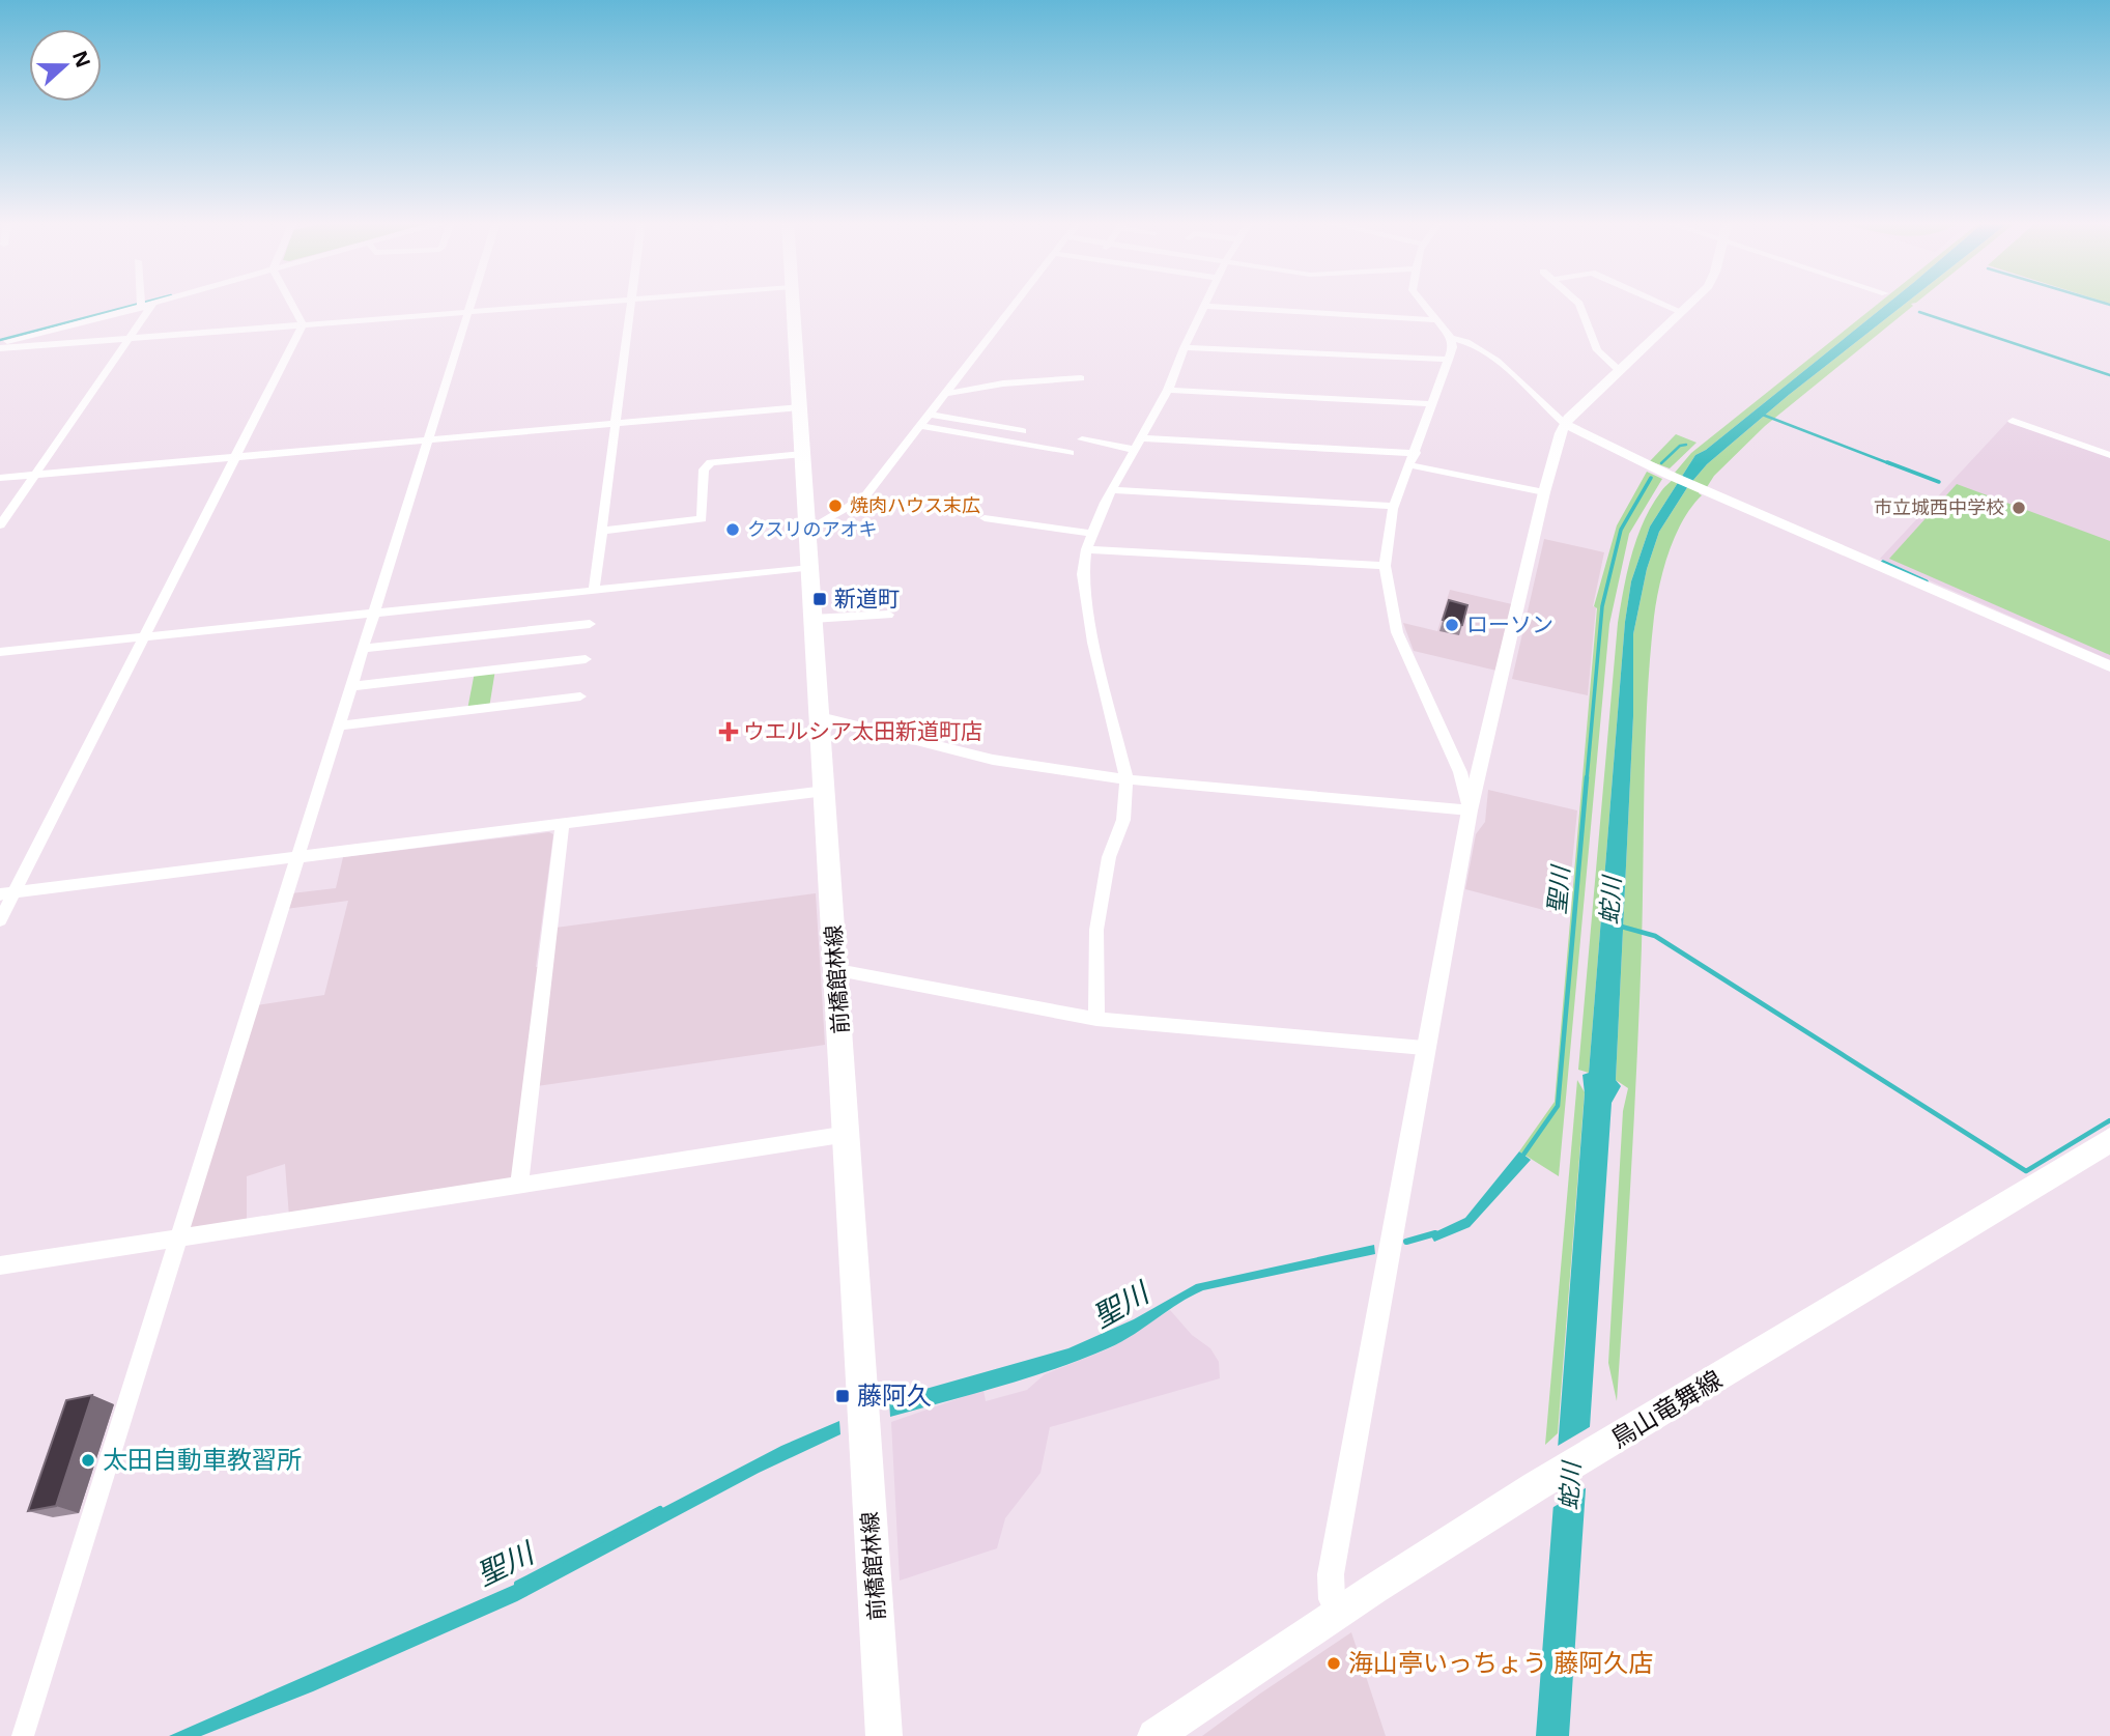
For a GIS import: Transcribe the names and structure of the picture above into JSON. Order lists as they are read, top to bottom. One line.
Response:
{"streets":{"main road":["前橋館林線","鳥山竜舞線"]},"water":["聖川","蛇川"],"places":{"other":["焼肉ハウス末広","市立城西中学校","クスリのアオキ","ローソン","太田自動車教習所","海山亭いっちょう 藤阿久店"],"transit":["新道町","藤阿久"],"health":["ウエルシア太田新道町店"]},"north":"right"}
